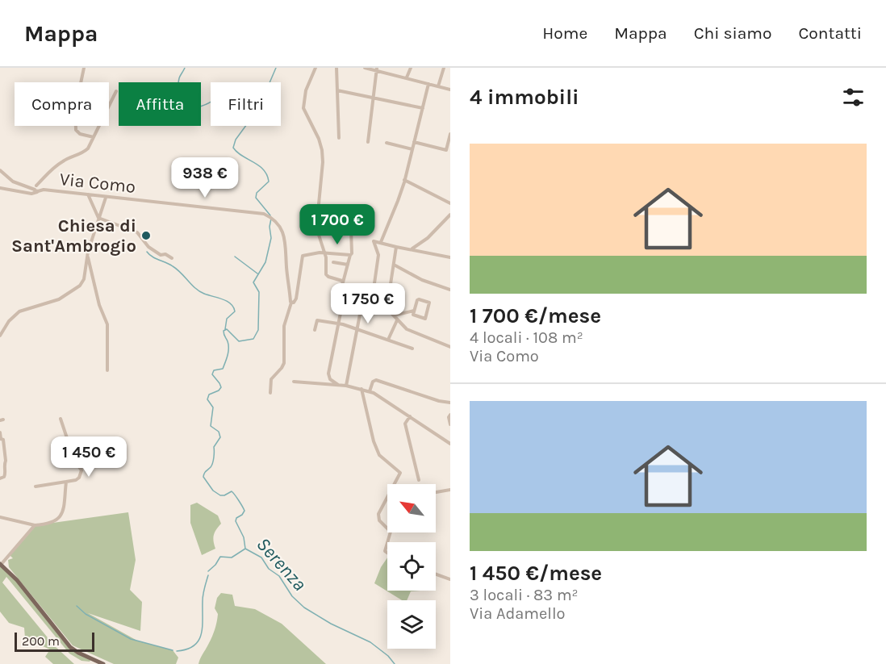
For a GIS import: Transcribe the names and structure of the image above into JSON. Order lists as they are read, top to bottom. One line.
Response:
{"streets":{"street":["Via Como"]},"water":["Serenza"],"places":["Chiesa di Sant'Ambrogio"],"scale_bar":"200 m","north":"top left","page":{"header":"Mappa","nav":["Home","Mappa","Chi siamo","Contatti"],"heading":"4 immobili","chip":["Compra","Affitta","Filtri"],"list":[{"name":"1 700 €/mese","note":"4 locali · 108 m² · Via Como"},{"name":"1 450 €/mese","note":"3 locali · 83 m² · Via Adamello"}],"price":["938 €","1 700 €","1 750 €","1 450 €"],"scale":"200 m"}}
